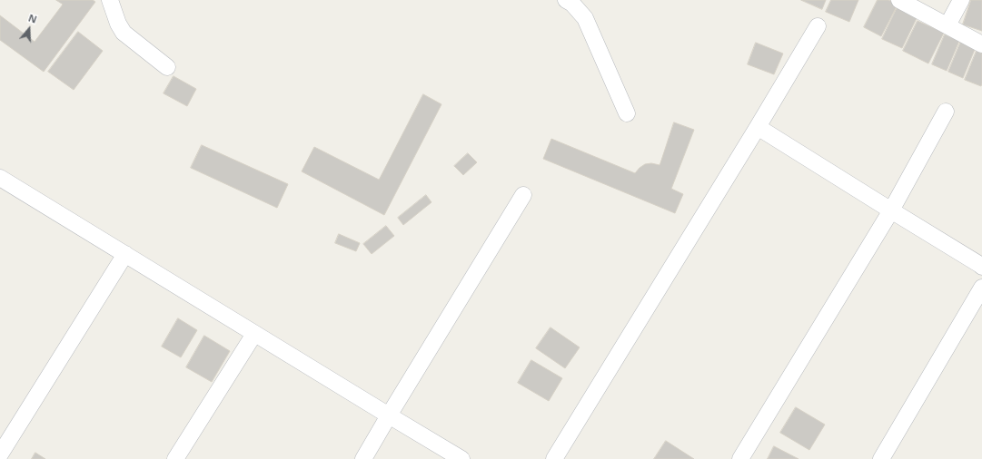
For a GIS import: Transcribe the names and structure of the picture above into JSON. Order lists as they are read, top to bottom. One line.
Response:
{"north":"top"}
